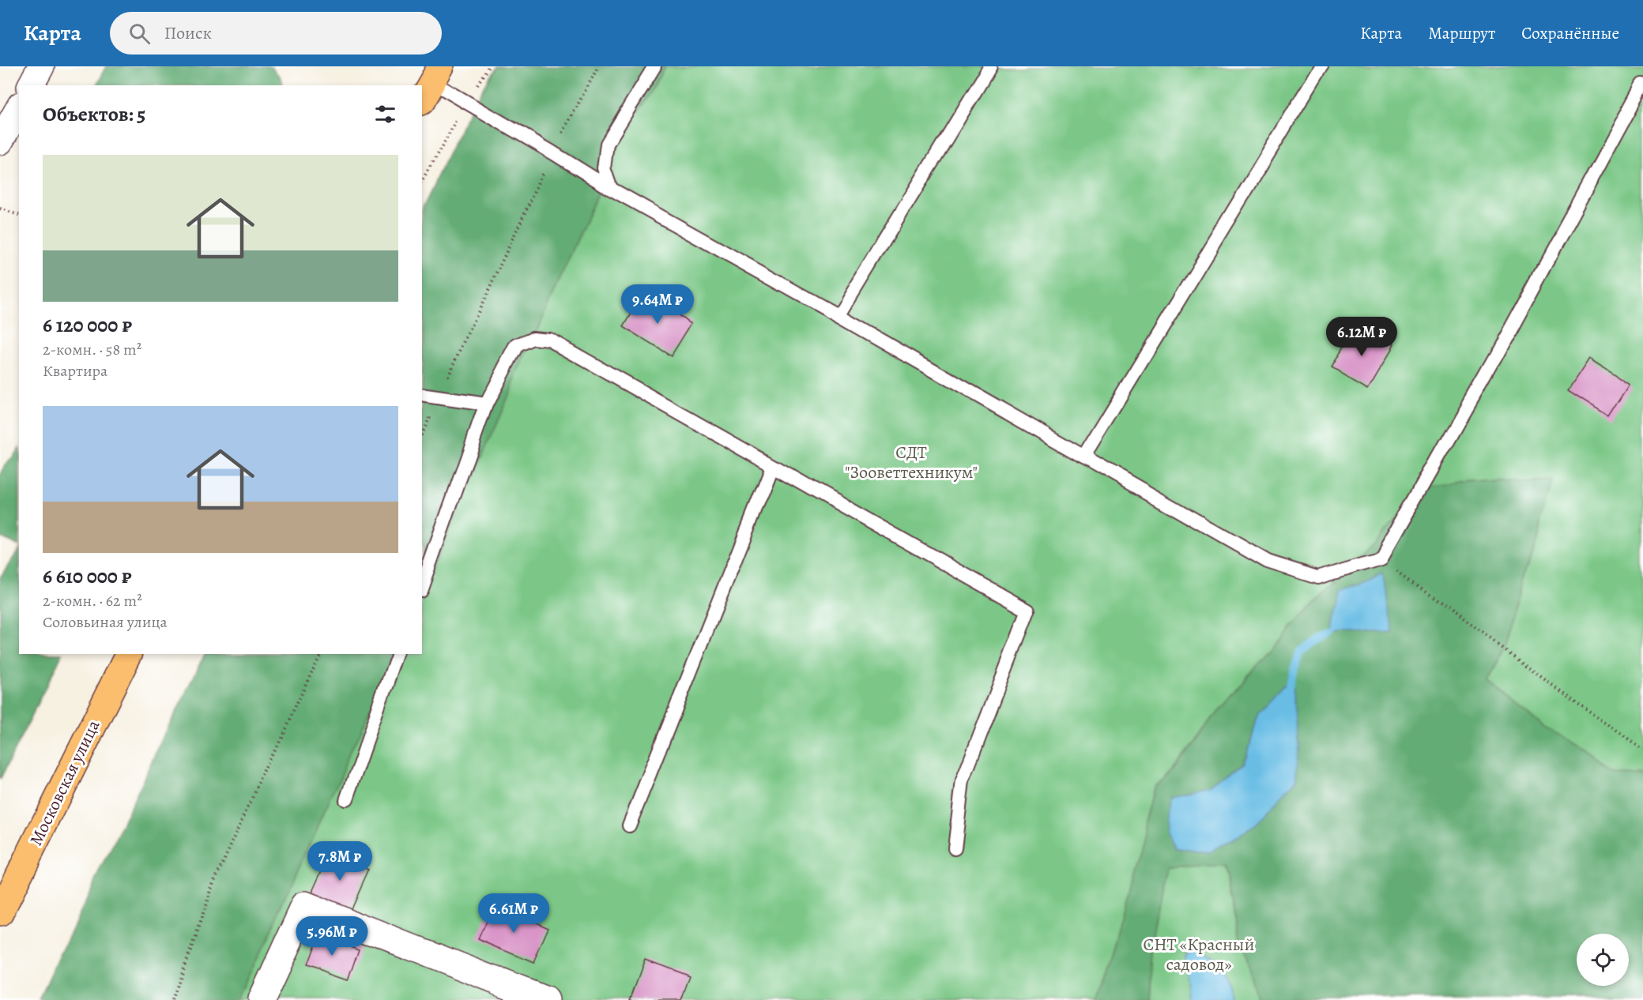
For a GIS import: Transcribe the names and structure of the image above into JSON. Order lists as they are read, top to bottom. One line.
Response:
{"streets":{"main road":["Московская улица"]},"parks":["СДТ \"Зооветтехникум\"","СНТ «Красный садовод»"],"page":{"header":"Карта","search":"Поиск","nav":["Карта","Маршрут","Сохранённые"],"heading":"Объектов: 5","list":[{"name":"6 120 000 ₽","note":"2-комн. · 58 m² · Квартира"},{"name":"6 610 000 ₽","note":"2-комн. · 62 m² · Соловьиная улица"}],"price":["9.64M ₽","6.12M ₽","7.8M ₽","6.61M ₽","5.96M ₽"]}}
